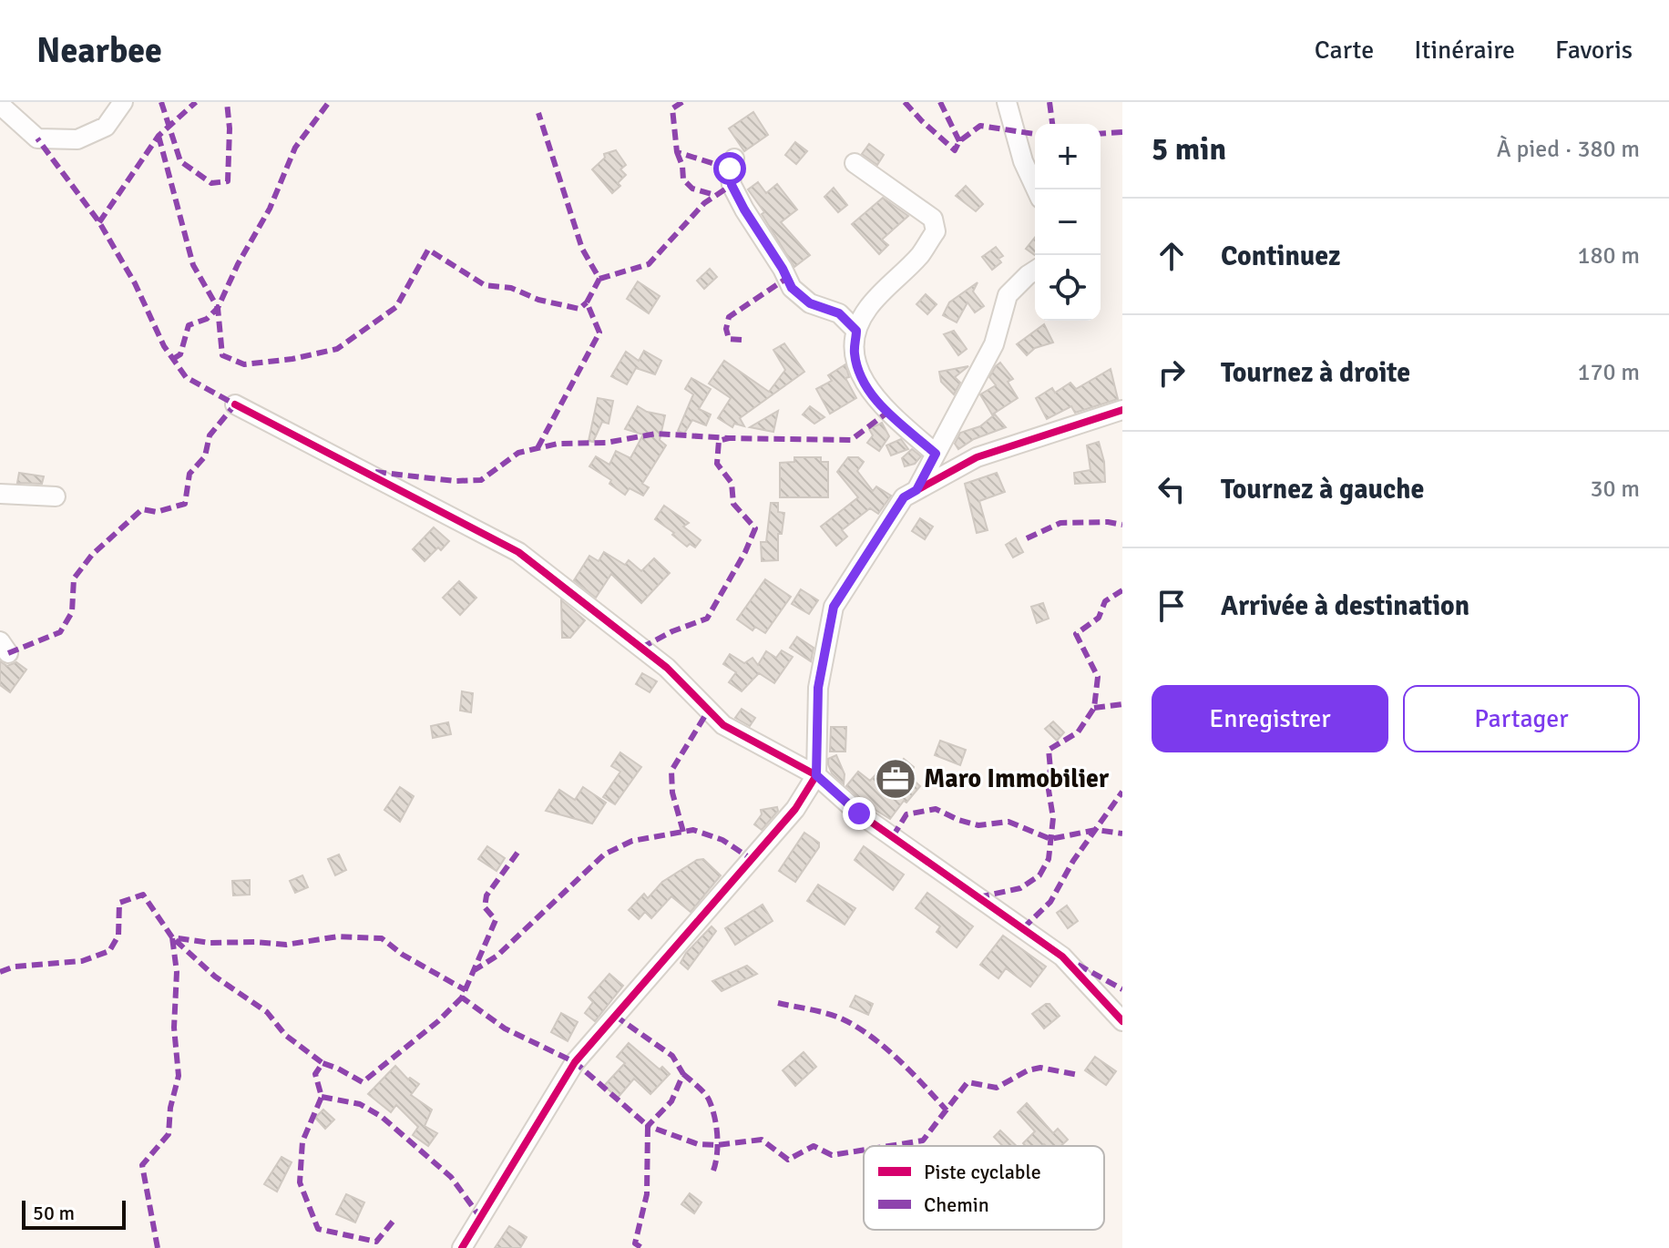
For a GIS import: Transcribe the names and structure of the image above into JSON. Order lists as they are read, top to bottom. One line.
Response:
{"places":{"office":["Maro Immobilier"]},"legend":["Piste cyclable","Chemin"],"scale_bar":"50 m","page":{"header":"Nearbee","nav":["Carte","Itinéraire","Favoris"],"heading":["5 min","À pied · 380 m"],"map_buttons":["+","−"],"list":[["Continuez","180 m"],["Tournez à droite","170 m"],["Tournez à gauche","30 m"],"Arrivée à destination"],"buttons":["Enregistrer","Partager"],"scale":"50 m"}}
